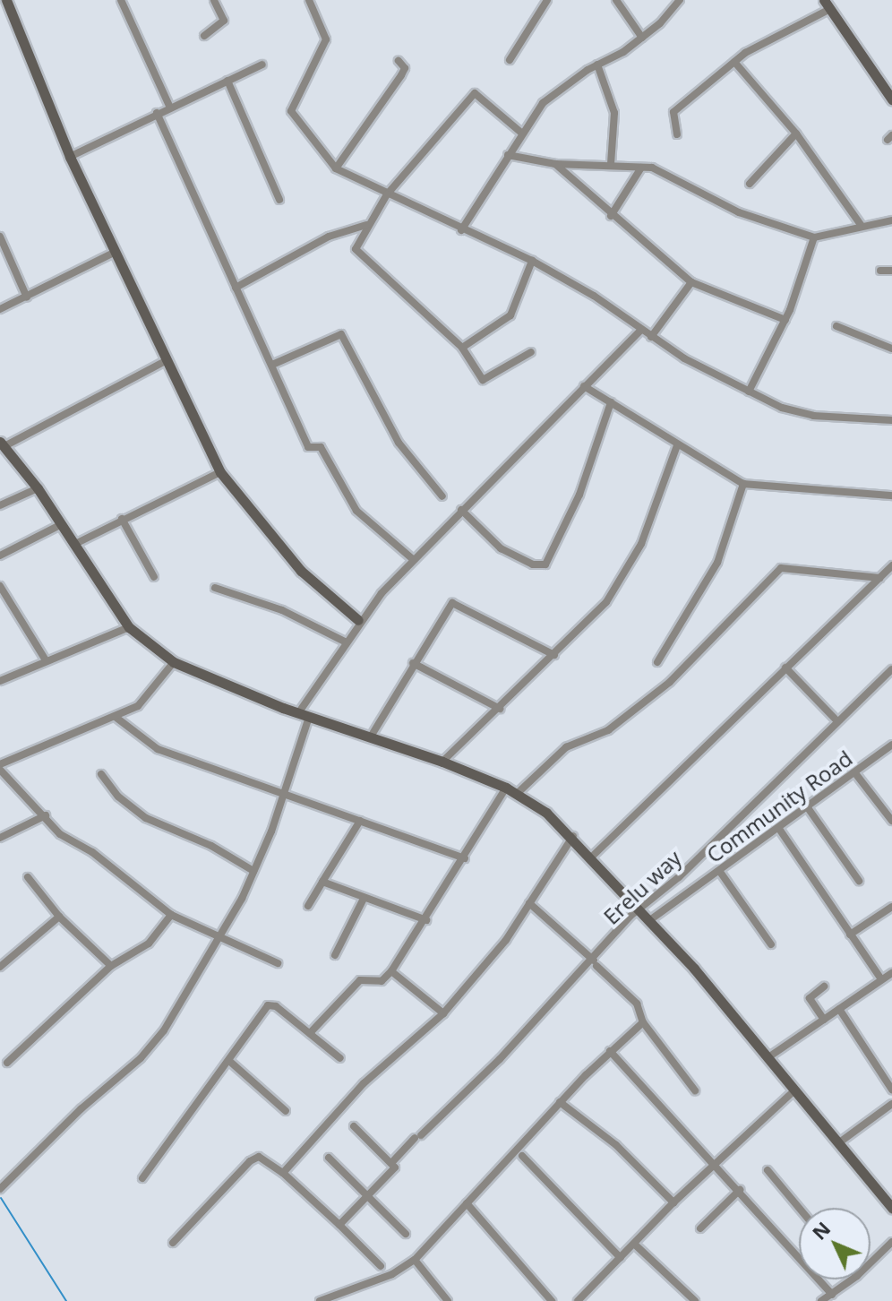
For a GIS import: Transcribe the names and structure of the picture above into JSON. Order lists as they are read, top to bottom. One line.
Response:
{"streets":{"street":["Community Road","Erelu way"]},"north":"top left"}
